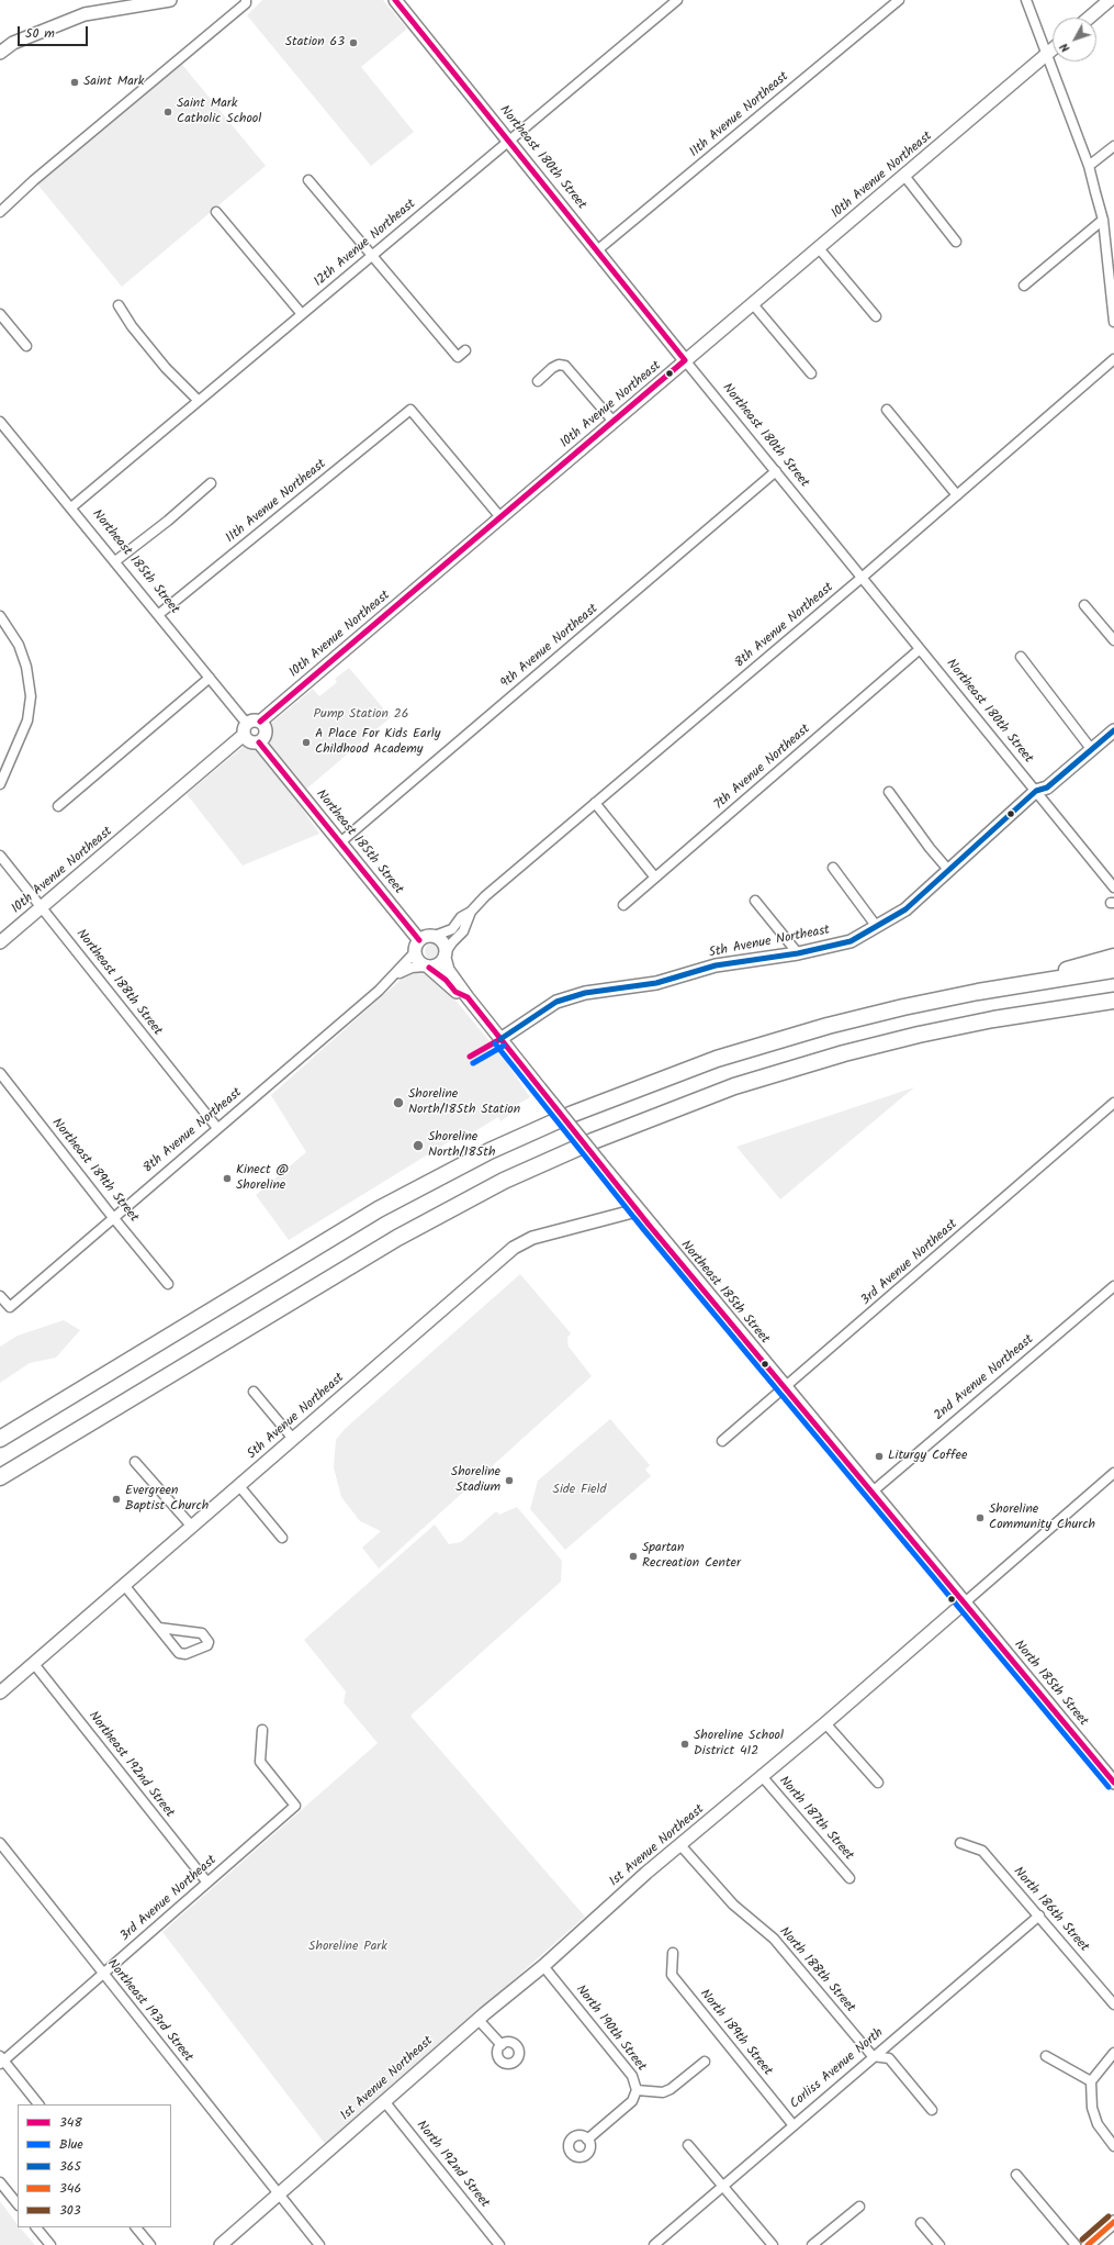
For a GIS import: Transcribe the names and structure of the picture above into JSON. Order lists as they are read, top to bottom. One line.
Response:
{"streets":{"street":["11th Avenue Northeast","Northeast 180th Street","10th Avenue Northeast","12th Avenue Northeast","Northeast 185th Street","8th Avenue Northeast","9th Avenue Northeast","7th Avenue Northeast","5th Avenue Northeast","Northeast 188th Street","Northeast 189th Street","3rd Avenue Northeast","2nd Avenue Northeast","North 185th Street","Northeast 192nd Street","North 187th Street","1st Avenue Northeast","North 186th Street","North 188th Street","Northeast 193rd Street","North 190th Street","North 189th Street","Corliss Avenue North","North 192nd Street"]},"crossings":[["11th Avenue Northeast","Northeast 180th Street"],["11th Avenue Northeast","10th Avenue Northeast"],["11th Avenue Northeast","Northeast 185th Street"],["Northeast 180th Street","10th Avenue Northeast"],["Northeast 180th Street","12th Avenue Northeast"],["Northeast 180th Street","8th Avenue Northeast"],["Northeast 180th Street","9th Avenue Northeast"],["Northeast 180th Street","7th Avenue Northeast"],["Northeast 180th Street","5th Avenue Northeast"],["10th Avenue Northeast","Northeast 185th Street"],["10th Avenue Northeast","Northeast 188th Street"],["12th Avenue Northeast","Northeast 185th Street"],["Northeast 185th Street","8th Avenue Northeast"],["Northeast 185th Street","9th Avenue Northeast"],["Northeast 185th Street","5th Avenue Northeast"],["Northeast 185th Street","3rd Avenue Northeast"],["Northeast 185th Street","2nd Avenue Northeast"],["Northeast 185th Street","North 185th Street"],["Northeast 185th Street","1st Avenue Northeast"],["8th Avenue Northeast","Northeast 188th Street"],["8th Avenue Northeast","Northeast 189th Street"],["5th Avenue Northeast","Northeast 192nd Street"],["3rd Avenue Northeast","Northeast 192nd Street"],["3rd Avenue Northeast","Northeast 193rd Street"],["North 185th Street","1st Avenue Northeast"],["North 187th Street","1st Avenue Northeast"],["1st Avenue Northeast","North 188th Street"],["1st Avenue Northeast","Northeast 193rd Street"],["1st Avenue Northeast","North 190th Street"],["1st Avenue Northeast","North 192nd Street"],["North 186th Street","Corliss Avenue North"],["North 188th Street","Corliss Avenue North"],["North 189th Street","Corliss Avenue North"]],"parks":["Pump Station 26","Side Field","Shoreline Park"],"places":["Station 63","Saint Mark","Saint Mark Catholic School","A Place For Kids Early Childhood Academy","Shoreline North/185th Station","Shoreline North/185th","Kinect @ Shoreline","Liturgy Coffee","Shoreline Stadium","Evergreen Baptist Church","Shoreline Community Church","Spartan Recreation Center","Shoreline School District 412"],"lines":["transit line 348","transit line 365","transit line Blue","transit line 303","transit line 346"],"legend":["348","Blue","365","346","303"],"scale_bar":"50 m","north":"bottom left"}
